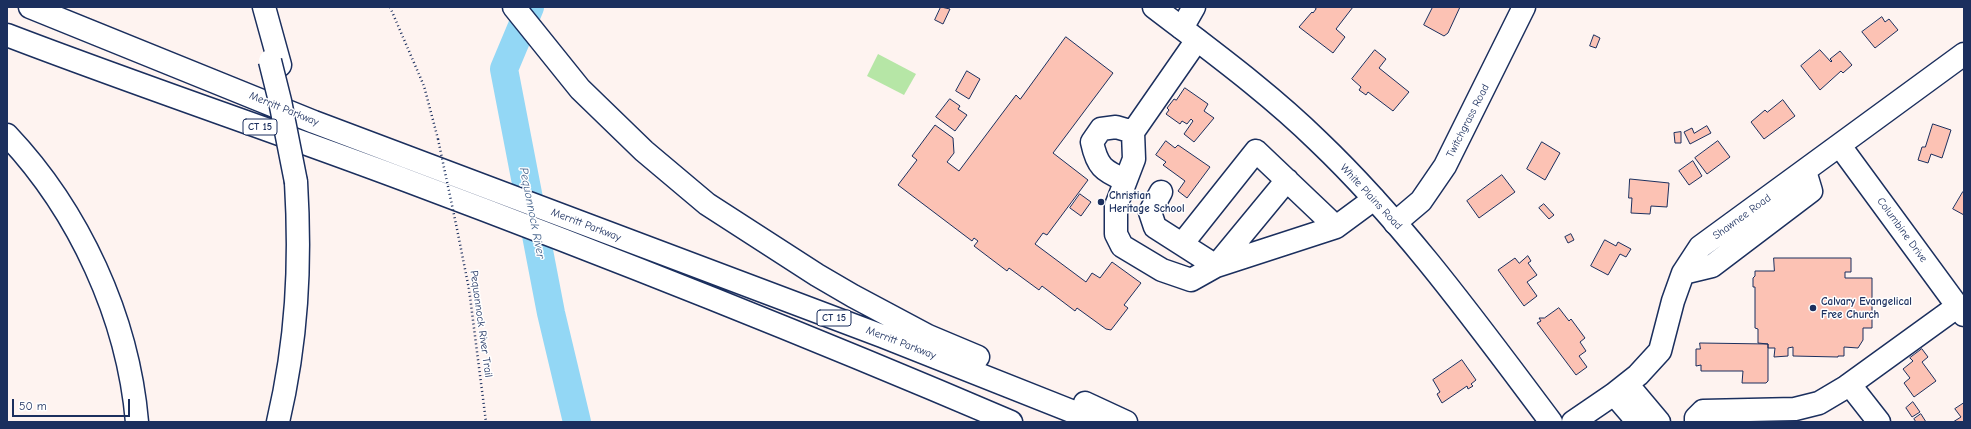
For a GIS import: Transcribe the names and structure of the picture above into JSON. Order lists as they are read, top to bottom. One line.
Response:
{"streets":{"main road":["Merritt Parkway","Twitchgrass Road","CT 15","White Plains Road","Shawnee Road","Columbine Drive"],"path":["Pequonnock River Trail"]},"crossings":[["Twitchgrass Road","White Plains Road"],["Shawnee Road","Columbine Drive"]],"water":["Pequonnock River"],"places":["Christian Heritage School","Calvary Evangelical Free Church"],"scale_bar":"50 m"}
